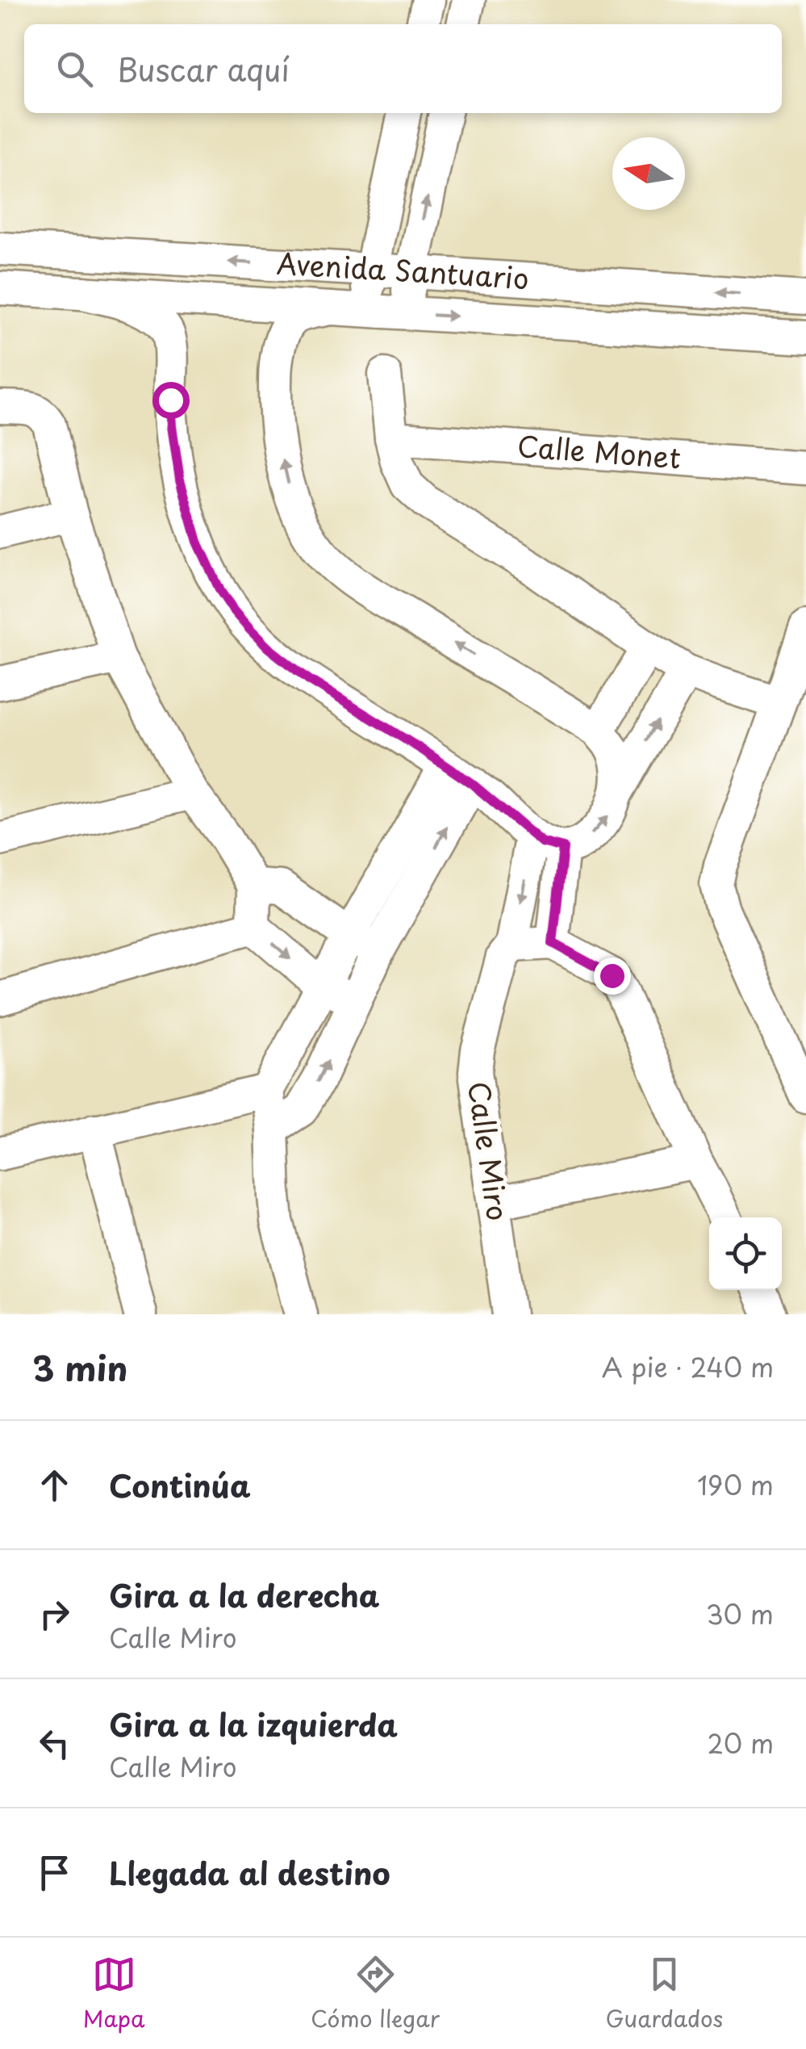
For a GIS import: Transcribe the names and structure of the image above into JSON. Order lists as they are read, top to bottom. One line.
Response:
{"streets":{"street":["Avenida Santuario","Calle Monet","Calle Miro"]},"north":"left","page":{"search":"Buscar aquí","heading":["3 min","A pie · 240 m"],"list":[["Continúa","190 m"],["Gira a la derecha","Calle Miro","30 m"],["Gira a la izquierda","Calle Miro","20 m"],"Llegada al destino"],"nav":["Mapa","Cómo llegar","Guardados"]}}
